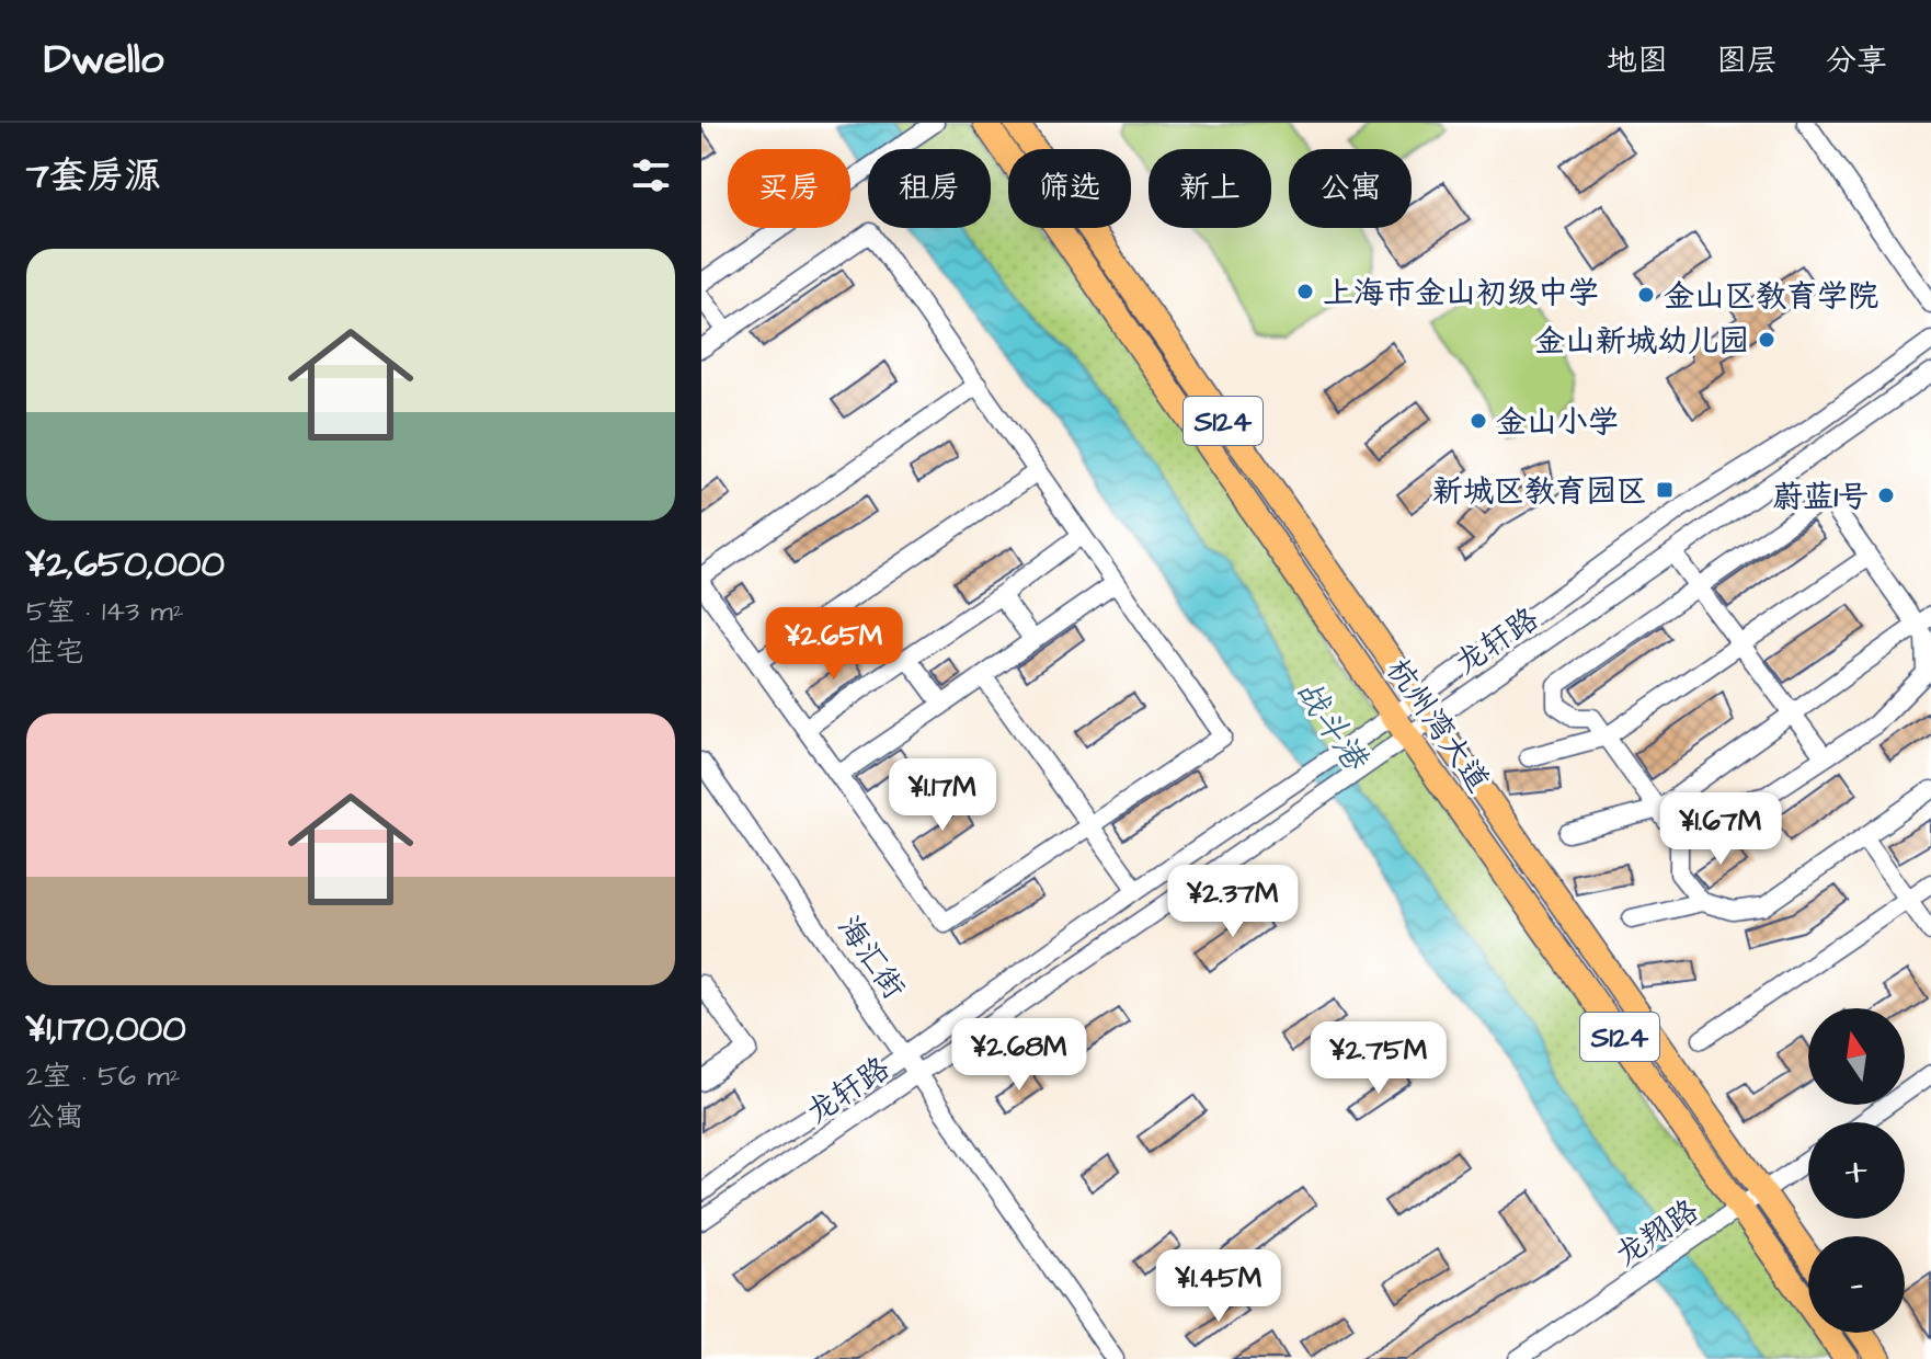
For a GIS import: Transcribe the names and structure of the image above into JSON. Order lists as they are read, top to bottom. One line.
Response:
{"streets":{"main road":["S124","杭州湾大道"],"street":["龙轩路","海汇街","龙翔路"]},"crossings":[["龙轩路","杭州湾大道"],["龙轩路","海汇街"],["杭州湾大道","龙翔路"]],"water":["战斗港"],"places":{"other":["上海市金山初级中学","金山区教育学院","金山新城幼儿园","金山小学","蔚蓝1号"],"transit":["新城区教育园区"]},"north":"top","page":{"header":"Dwello","nav":["地图","图层","分享"],"heading":"7套房源","chip":["买房","租房","筛选","新上","公寓"],"list":[{"name":"¥2,650,000","note":"5室 · 143 m² · 住宅"},{"name":"¥1,170,000","note":"2室 · 56 m² · 公寓"}],"price":["¥2.65M","¥1.17M","¥1.67M","¥2.37M","¥2.68M","¥2.75M","¥1.45M"],"map_buttons":["+","−"]}}
